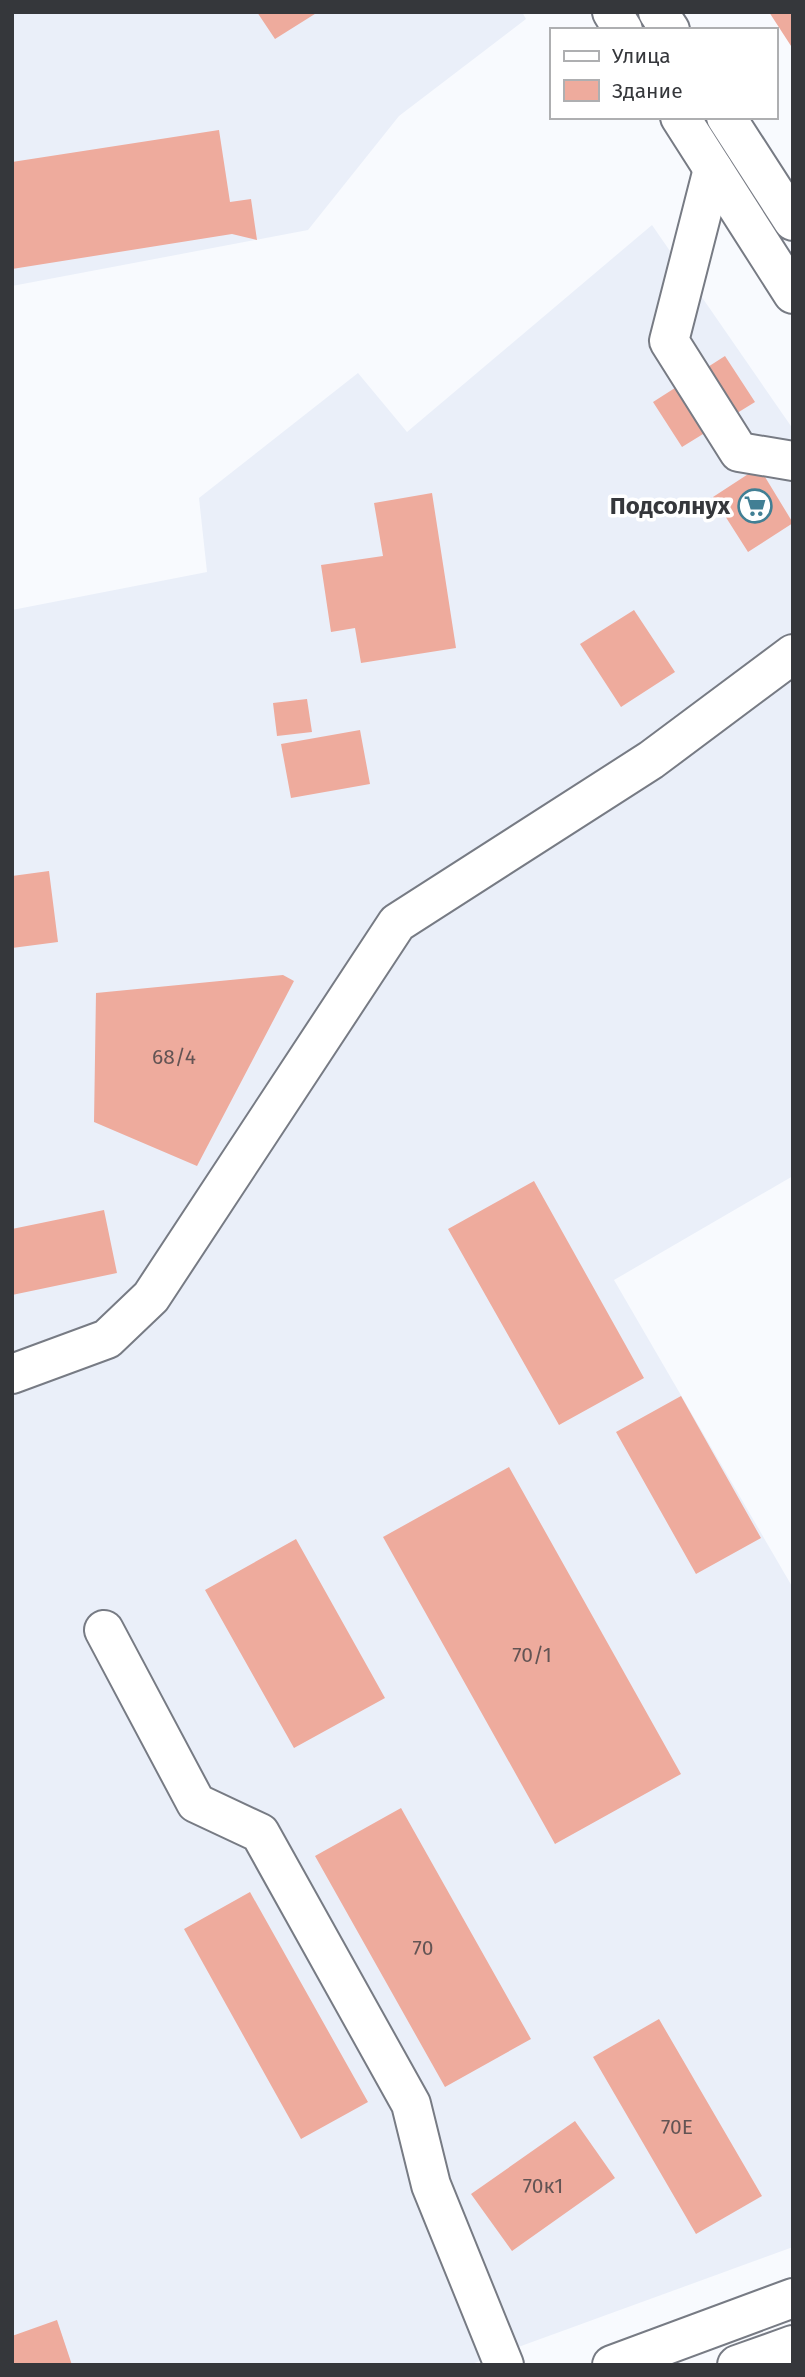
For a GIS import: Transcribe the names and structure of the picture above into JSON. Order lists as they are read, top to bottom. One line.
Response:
{"places":{"supermarket":["Подсолнух"]},"house_numbers":["68/4","70/1","70","70Е","70к1"],"legend":["Улица","Здание"]}
